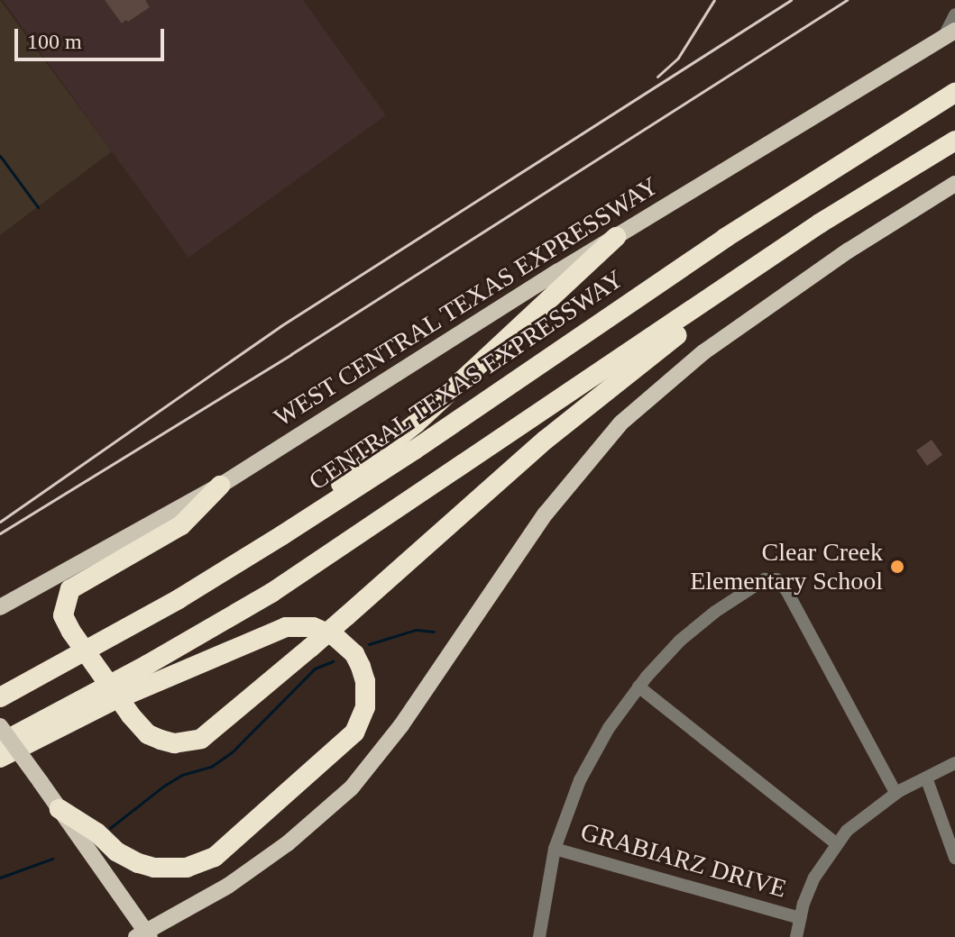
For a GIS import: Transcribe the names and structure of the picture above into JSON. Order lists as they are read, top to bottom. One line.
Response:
{"streets":{"highway":["CENTRAL TEXAS EXPRESSWAY"],"main road":["WEST CENTRAL TEXAS EXPRESSWAY"],"street":["GRABIARZ DRIVE"]},"places":["Clear Creek Elementary School"],"scale_bar":"100 m"}
